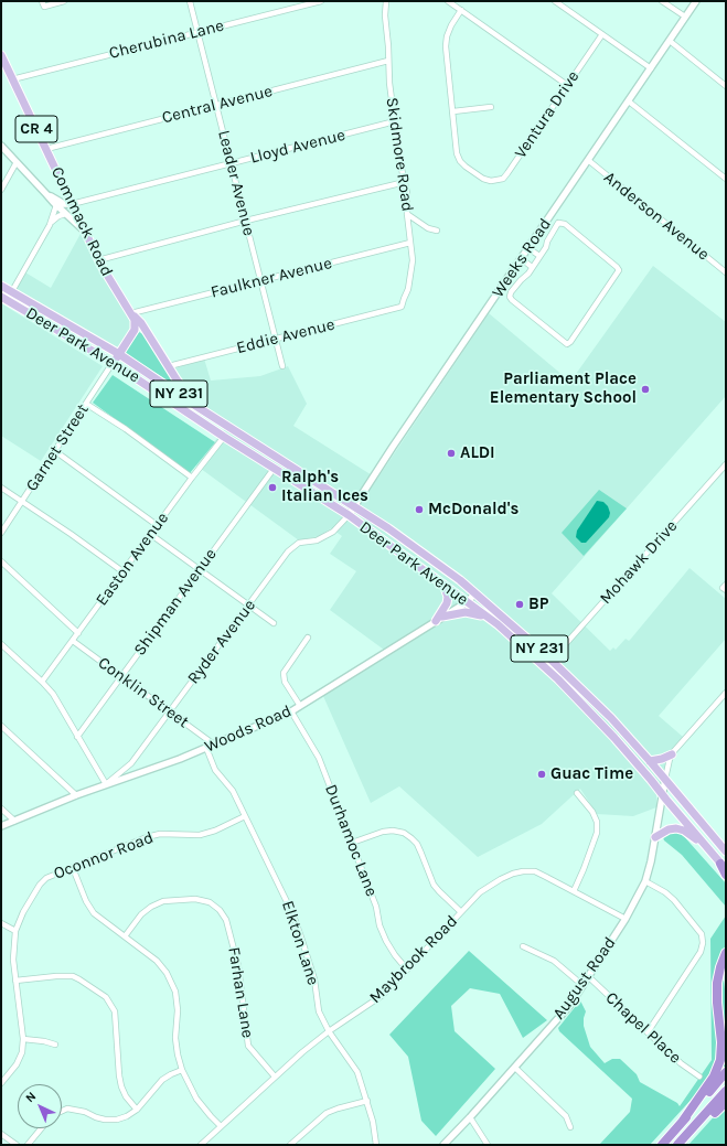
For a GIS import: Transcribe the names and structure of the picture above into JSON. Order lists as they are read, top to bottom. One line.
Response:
{"streets":{"main road":["CR 4","Commack Road","Deer Park Avenue","NY 231"],"street":["Cherubina Lane","Central Avenue","Ventura Drive","Lloyd Avenue","Skidmore Road","Leader Avenue","Anderson Avenue","Weeks Road","Faulkner Avenue","Eddie Avenue","Garnet Street","Easton Avenue","Mohawk Drive","Shipman Avenue","Ryder Avenue","Conklin Street","Woods Road","Durhamoc Lane","Oconnor Road","Elkton Lane","Maybrook Road","August Road","Farhan Lane","Chapel Place"]},"crossings":[["Cherubina Lane","Leader Avenue"],["Cherubina Lane","Commack Road"],["Central Avenue","Skidmore Road"],["Central Avenue","Leader Avenue"],["Central Avenue","Commack Road"],["Lloyd Avenue","Skidmore Road"],["Lloyd Avenue","Leader Avenue"],["Lloyd Avenue","Commack Road"],["Skidmore Road","Faulkner Avenue"],["Skidmore Road","Eddie Avenue"],["Leader Avenue","Faulkner Avenue"],["Leader Avenue","Eddie Avenue"],["Anderson Avenue","Weeks Road"],["Commack Road","Faulkner Avenue"],["Commack Road","Eddie Avenue"],["Commack Road","Deer Park Avenue"],["Commack Road","Garnet Street"],["Weeks Road","Deer Park Avenue"],["Weeks Road","Ryder Avenue"],["Deer Park Avenue","Garnet Street"],["Deer Park Avenue","Easton Avenue"],["Deer Park Avenue","Mohawk Drive"],["Deer Park Avenue","Shipman Avenue"],["Deer Park Avenue","Ryder Avenue"],["Deer Park Avenue","Woods Road"],["Deer Park Avenue","August Road"],["Easton Avenue","Conklin Street"],["Shipman Avenue","Conklin Street"],["Ryder Avenue","Conklin Street"],["Ryder Avenue","Woods Road"],["Conklin Street","Woods Road"],["Woods Road","Durhamoc Lane"],["Woods Road","Elkton Lane"],["Durhamoc Lane","Maybrook Road"],["Oconnor Road","Elkton Lane"],["Elkton Lane","Maybrook Road"],["Maybrook Road","August Road"],["Maybrook Road","Farhan Lane"],["August Road","Chapel Place"]],"places":["Parliament Place Elementary School","ALDI","Ralph's Italian Ices","McDonald's","BP","Guac Time"],"north":"top left"}
